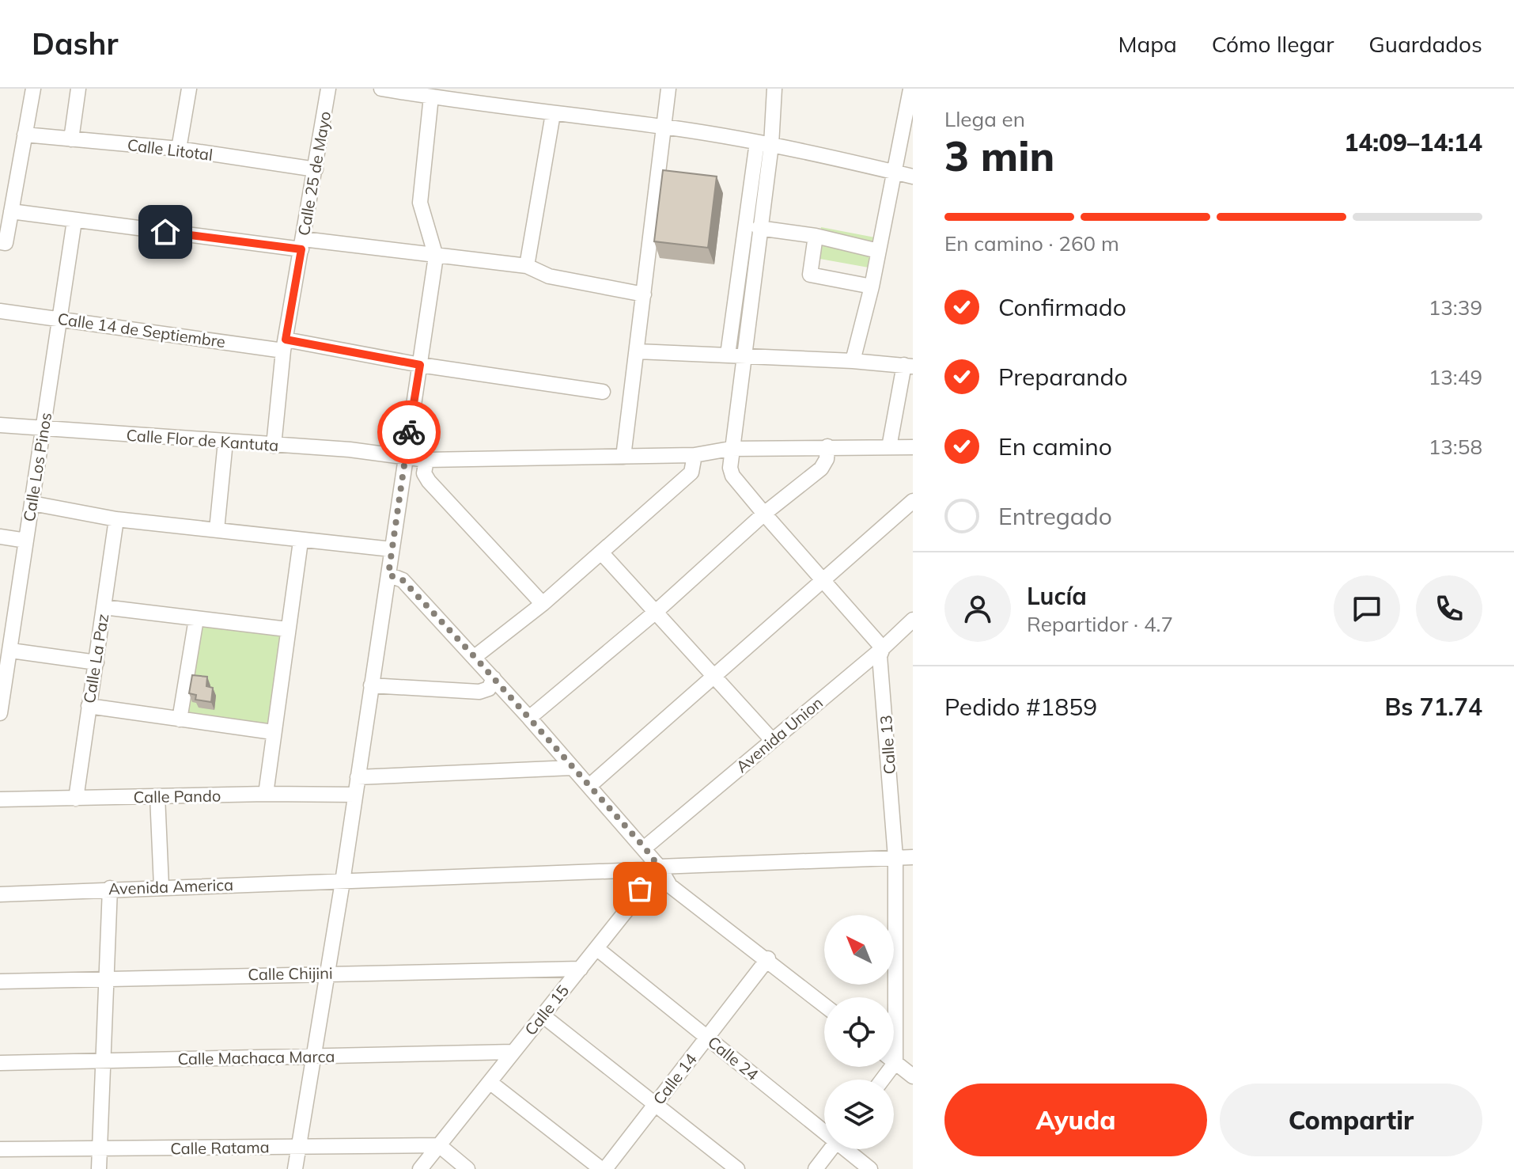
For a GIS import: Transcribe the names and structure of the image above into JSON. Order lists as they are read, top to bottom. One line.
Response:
{"streets":{"street":["Calle Litotal","Calle 25 de Mayo","Calle 14 de Septiembre","Calle Flor de Kantuta","Calle Los Pinos","Calle La Paz","Avenida Union","Calle 13","Calle Pando","Avenida America","Calle Chijini","Calle 15","Calle Machaca Marca","Calle 24","Calle 14","Calle Ratama"]},"crossings":[["Calle Litotal","Calle 25 de Mayo"],["Calle 25 de Mayo","Calle 14 de Septiembre"],["Calle 25 de Mayo","Calle Flor de Kantuta"],["Calle 14 de Septiembre","Calle Los Pinos"],["Calle Flor de Kantuta","Calle Los Pinos"],["Calle La Paz","Calle Pando"],["Avenida Union","Calle 13"],["Calle 13","Avenida America"],["Avenida America","Calle 15"],["Calle Chijini","Calle 15"],["Calle 15","Calle Machaca Marca"],["Calle 15","Calle 24"],["Calle 15","Calle Ratama"],["Calle 24","Calle 14"]],"north":"top left","page":{"header":"Dashr","nav":["Mapa","Cómo llegar","Guardados"],"heading":["3 min","Llega en","14:09–14:14"],"panel":["Lucía","Repartidor · 4.7","Pedido #1859","Bs 71.74"],"bar":"En camino · 260 m","list":[["Confirmado","13:39"],["Preparando","13:49"],["En camino","13:58"],"Entregado"],"buttons":["Ayuda","Compartir"]}}
